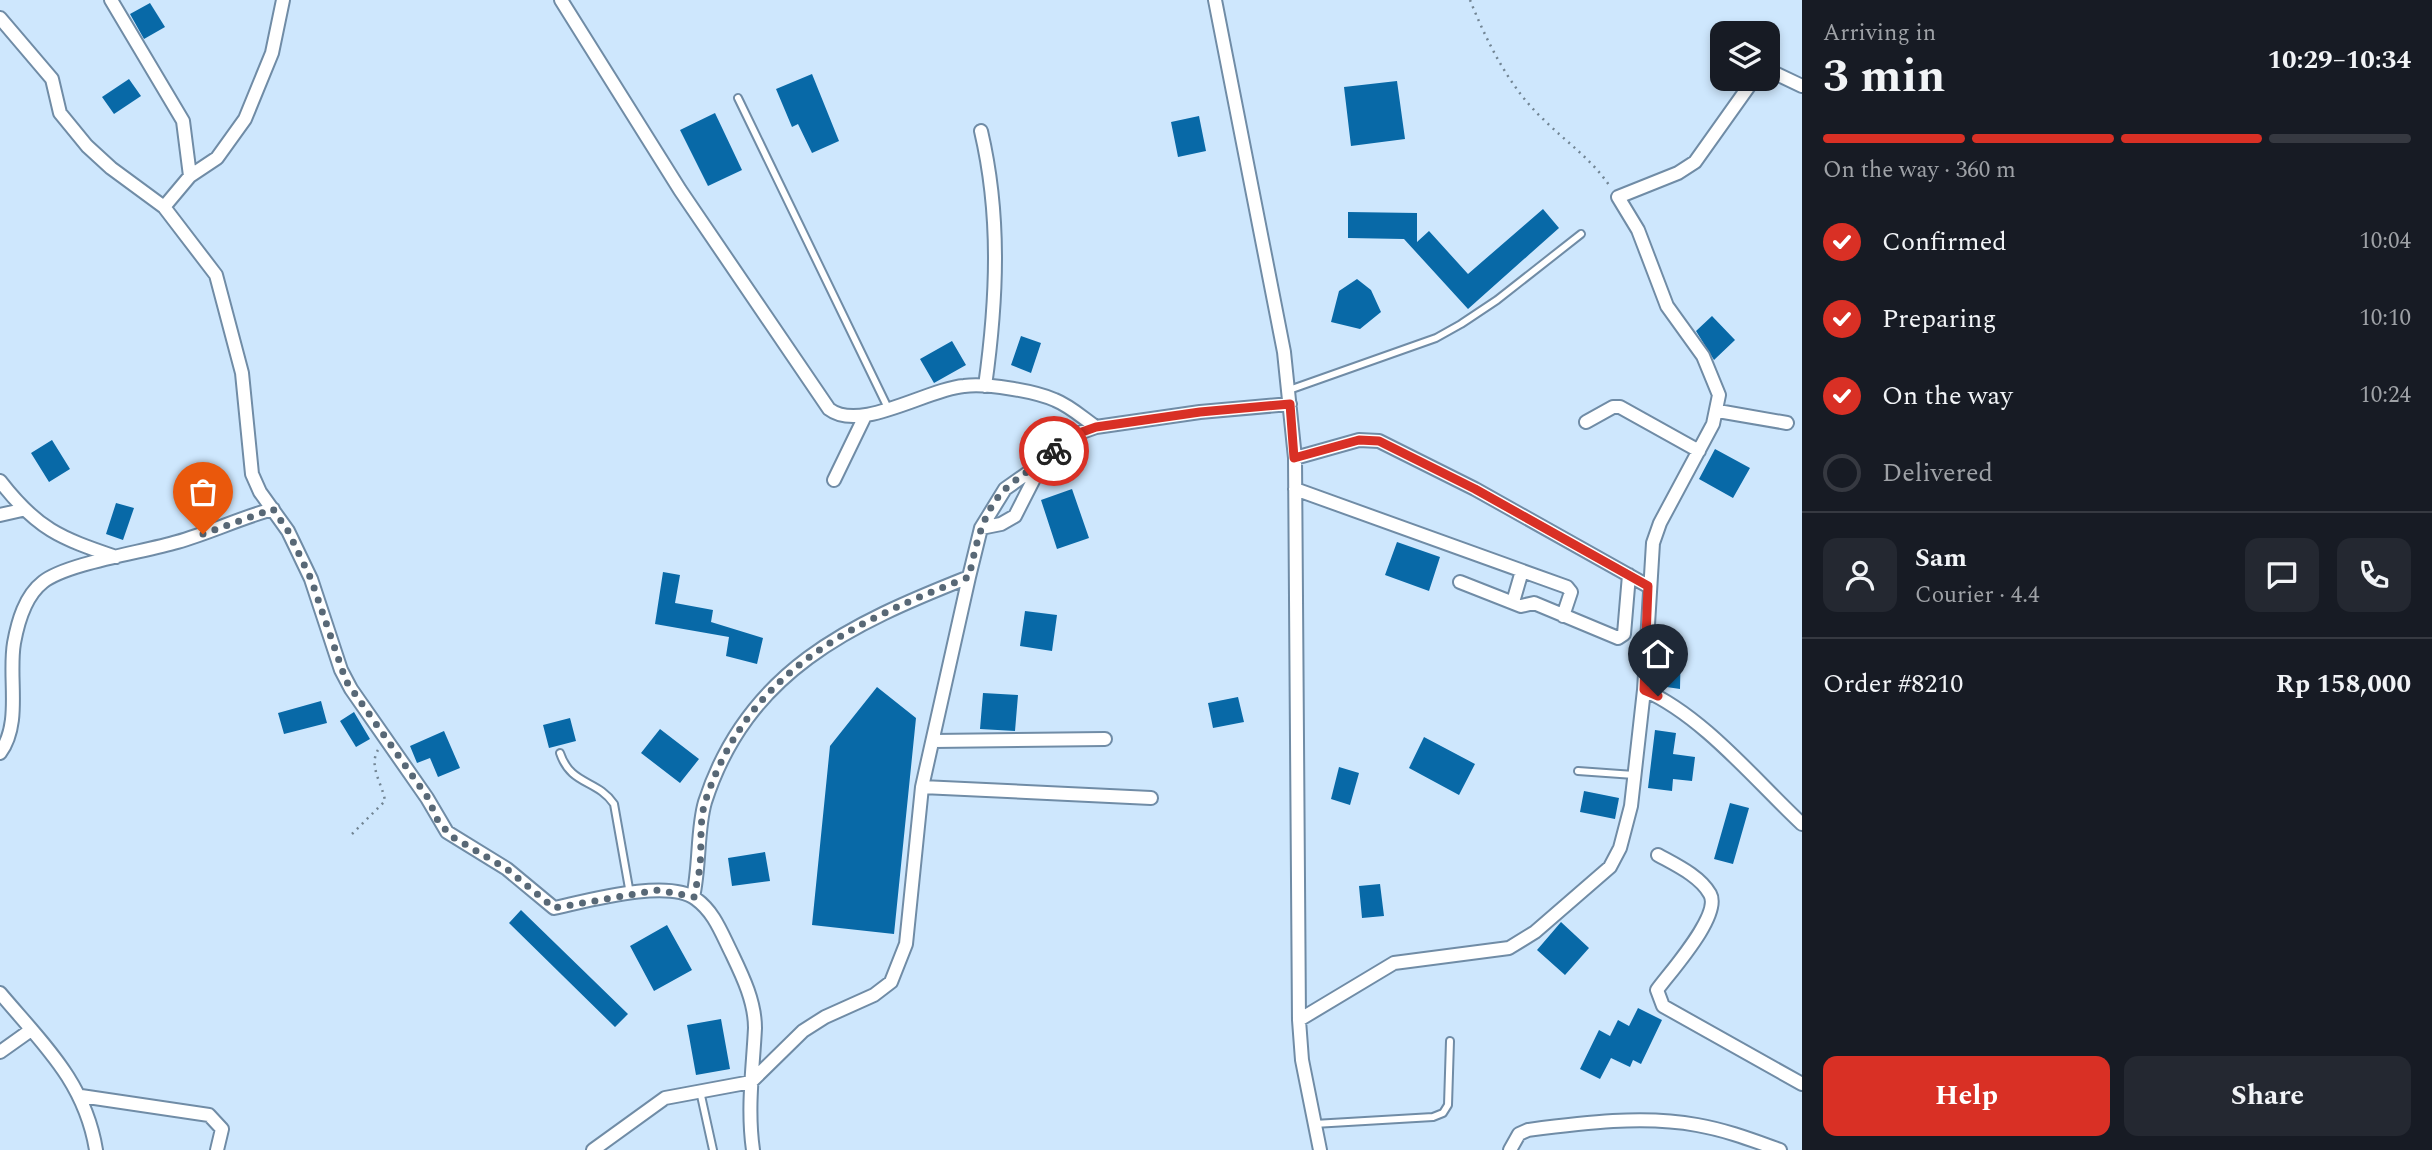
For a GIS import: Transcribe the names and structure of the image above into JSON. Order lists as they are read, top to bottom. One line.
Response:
{"page":{"heading":["3 min","Arriving in","10:29–10:34"],"panel":["Sam","Courier · 4.4","Order #8210","Rp 158,000"],"bar":"On the way · 360 m","list":[["Confirmed","10:04"],["Preparing","10:10"],["On the way","10:24"],"Delivered"],"buttons":["Help","Share"]}}
